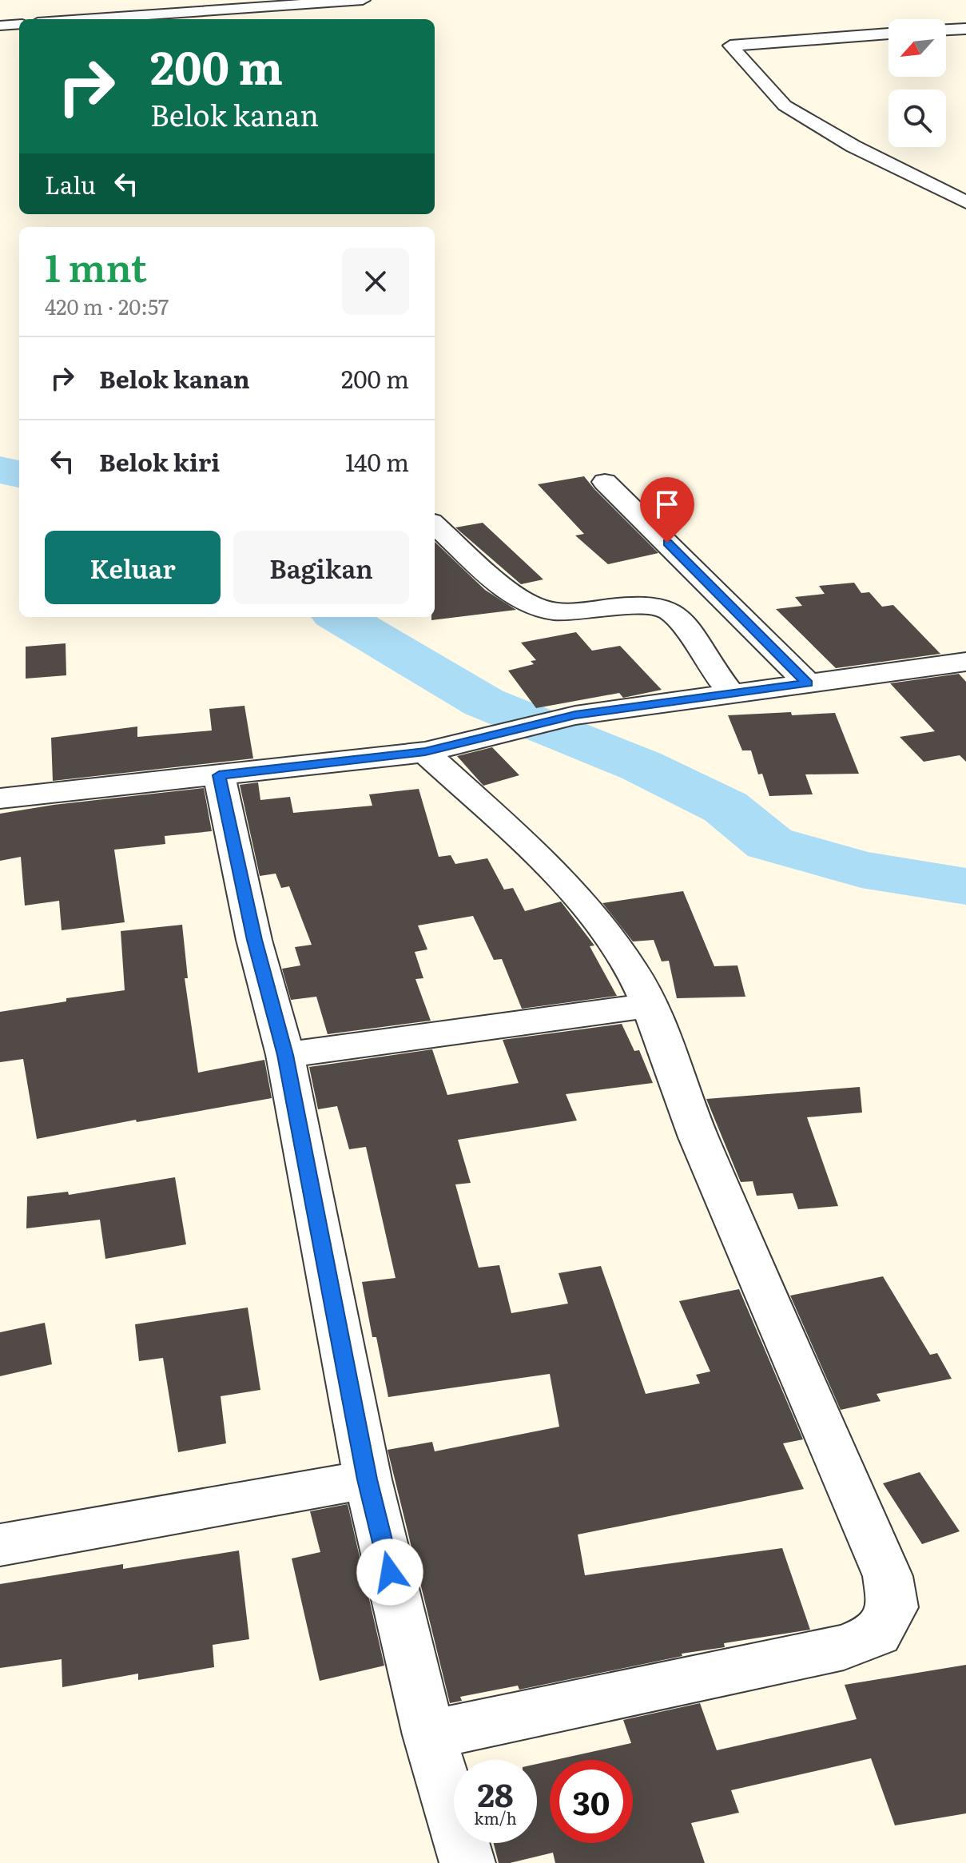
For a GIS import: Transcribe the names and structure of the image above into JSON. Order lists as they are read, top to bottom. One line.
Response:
{"north":"bottom left","page":{"turn":["200 m","Belok kanan"],"then":"Lalu","heading":["1 mnt","420 m · 20:57"],"list":[{"name":"Belok kanan","value":"200 m"},{"name":"Belok kiri","value":"140 m"}],"buttons":["Keluar","Bagikan"],"speed":"28 km/h","limit":"30"}}
